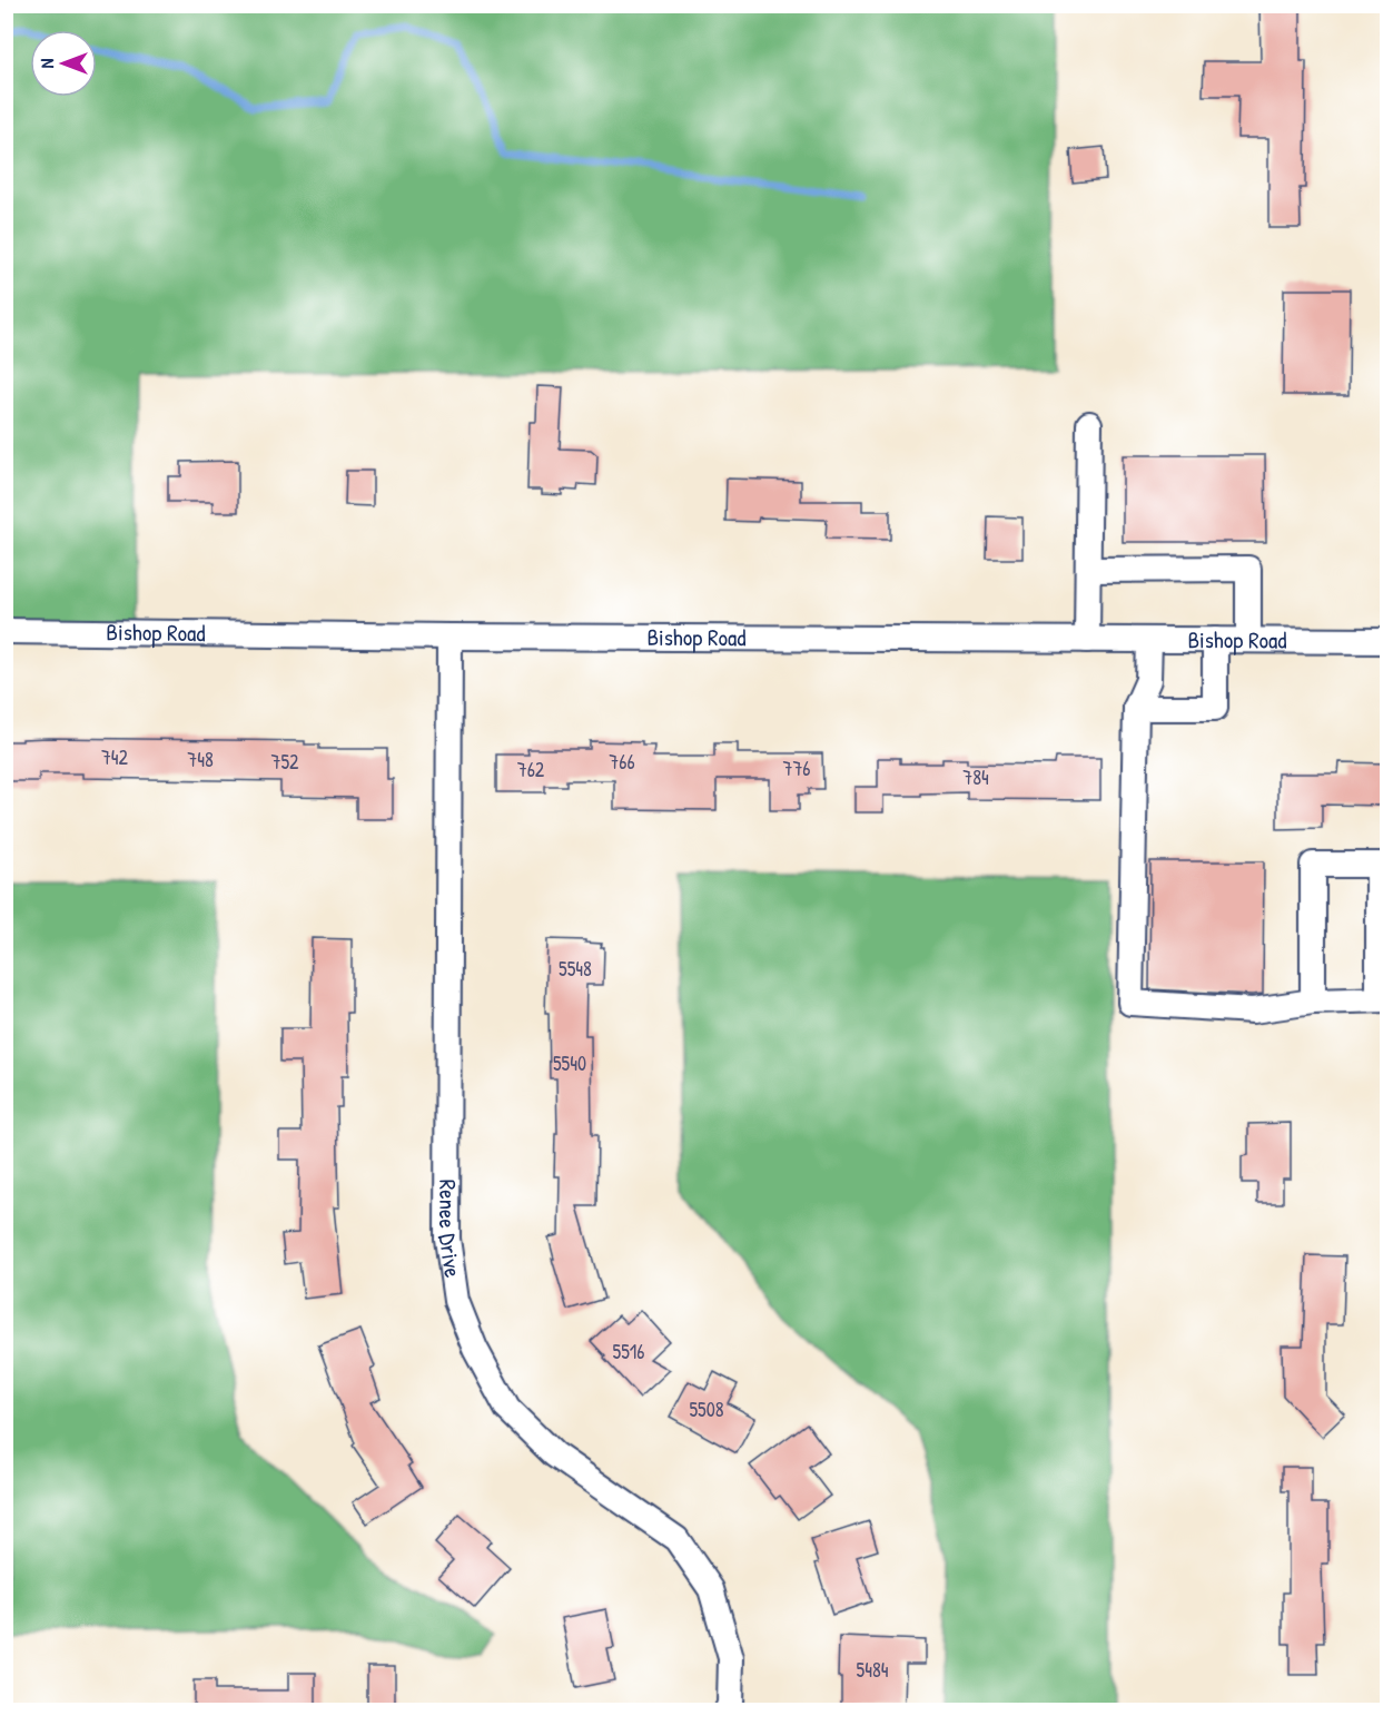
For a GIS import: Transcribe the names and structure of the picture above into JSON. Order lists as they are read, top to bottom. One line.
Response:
{"streets":{"street":["Bishop Road","Renee Drive"]},"crossings":[["Bishop Road","Renee Drive"]],"house_numbers":["742","748","752","766","776","762","784","5548","5540","5516","5508","5484"],"north":"left"}
